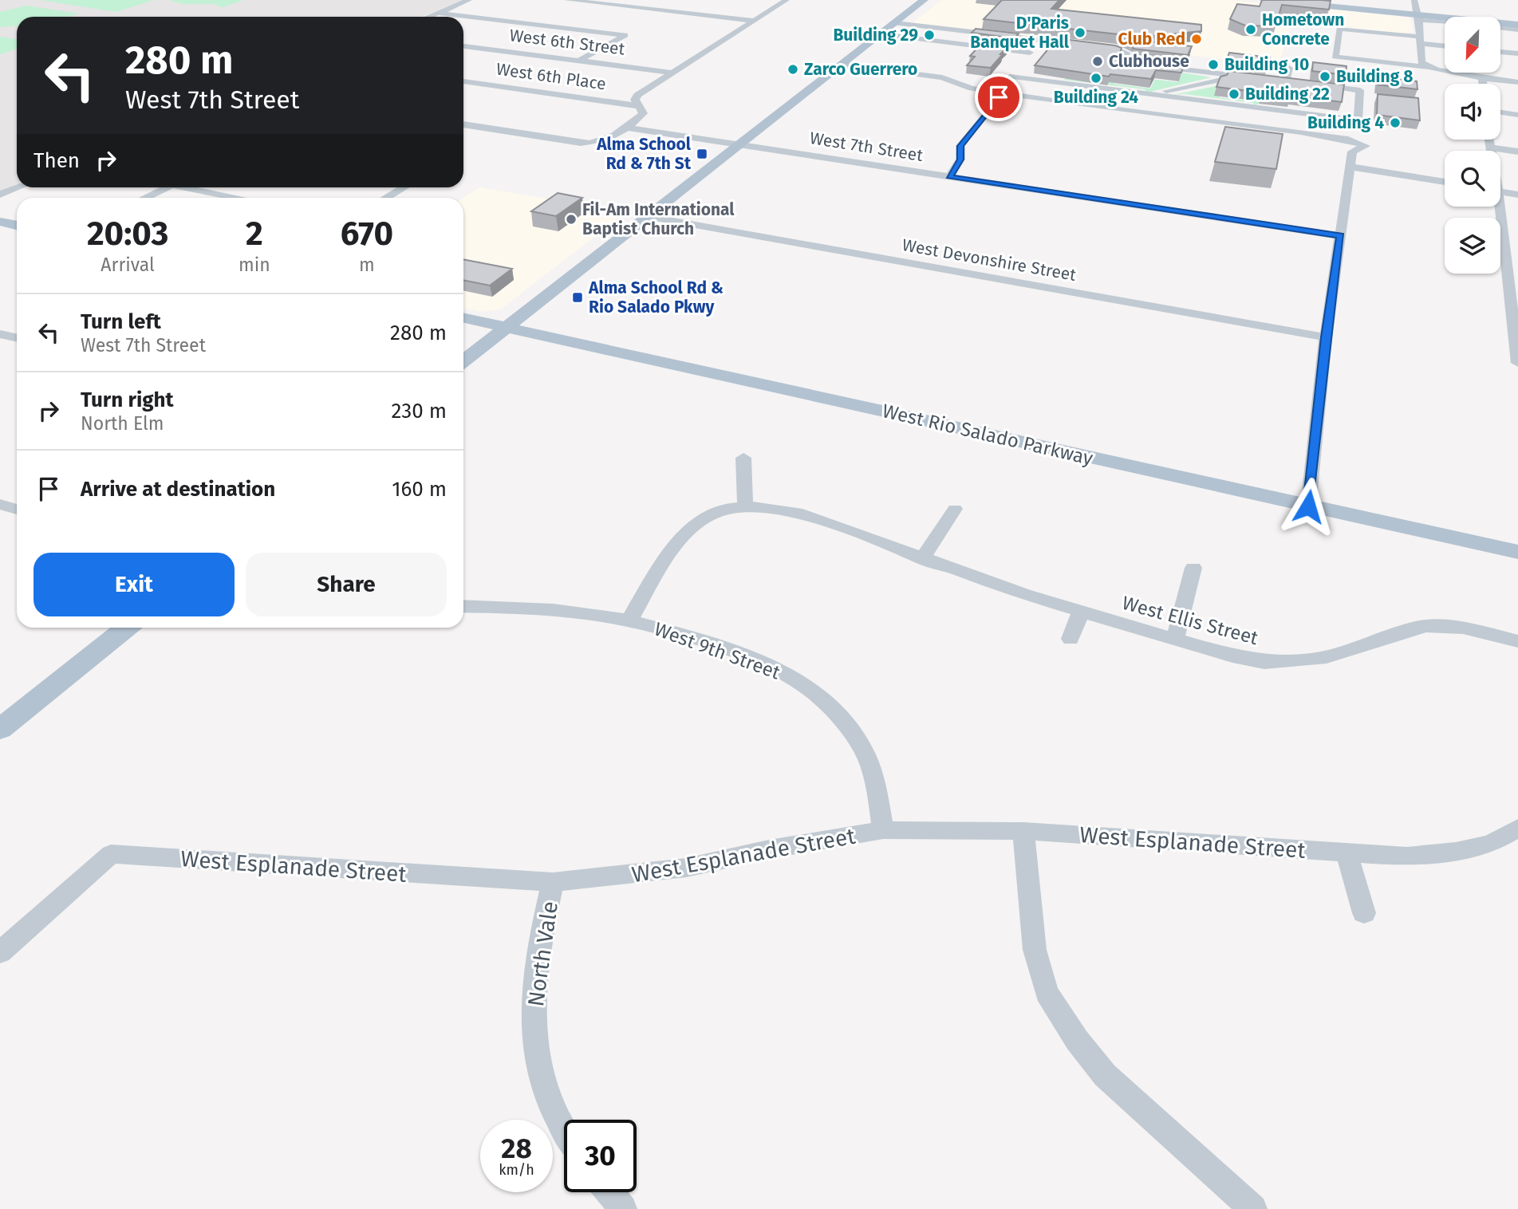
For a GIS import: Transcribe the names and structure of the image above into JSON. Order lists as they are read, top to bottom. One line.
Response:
{"streets":{"main road":["West Rio Salado Parkway"],"street":["West 6th Street","West 6th Place","West 7th Street","West Devonshire Street","West Ellis Street","West 9th Street","West Esplanade Street","North Vale"]},"crossings":[["West Ellis Street","West 9th Street"],["West 9th Street","West Esplanade Street"],["West Esplanade Street","North Vale"]],"places":{"other":["Hometown Concrete","D'Paris Banquet Hall","Building 29","Club Red","Clubhouse","Building 10","Zarco Guerrero","Building 8","Building 24","Building 22","Building 4","Fil-Am International Baptist Church"],"transit":["Alma School Rd & 7th St","Alma School Rd & Rio Salado Pkwy"]},"north":"bottom left","page":{"turn":["280 m","West 7th Street"],"then":"Then","eta":["20:03","Arrival","2","min","670","m"],"list":[{"name":"Turn left","note":"West 7th Street","value":"280 m"},{"name":"Turn right","note":"North Elm","value":"230 m"},{"name":"Arrive at destination","value":"160 m"}],"buttons":["Exit","Share"],"speed":"28 km/h","limit":"30"}}
